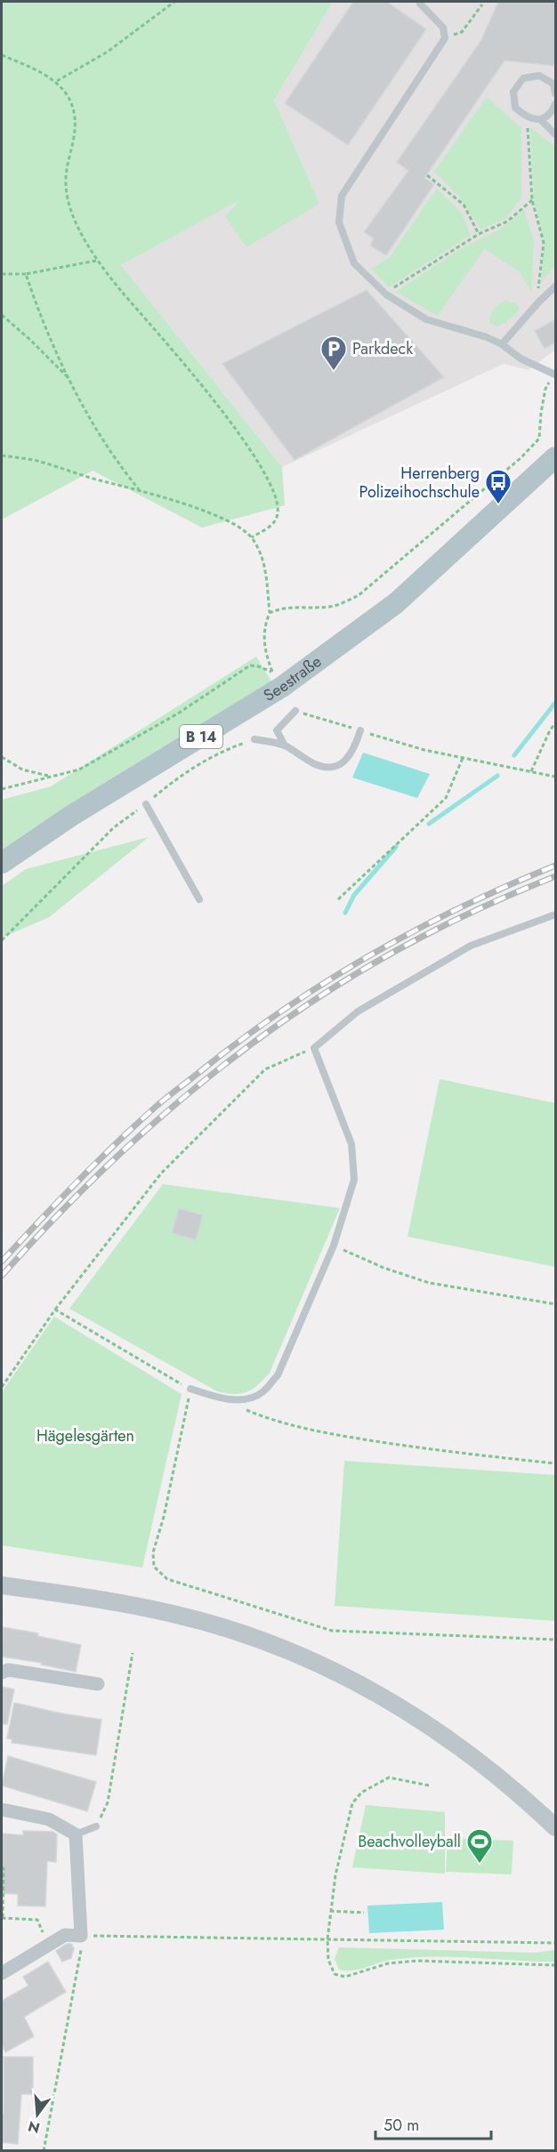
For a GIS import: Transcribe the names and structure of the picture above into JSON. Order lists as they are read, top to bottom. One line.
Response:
{"streets":{"main road":["Seestraße","B 14"]},"parks":["Hägelesgärten"],"places":{"parking":["Parkdeck"],"bus stop":["Herrenberg Polizeihochschule"],"sports":["Beachvolleyball"]},"scale_bar":"50 m","north":"bottom"}
